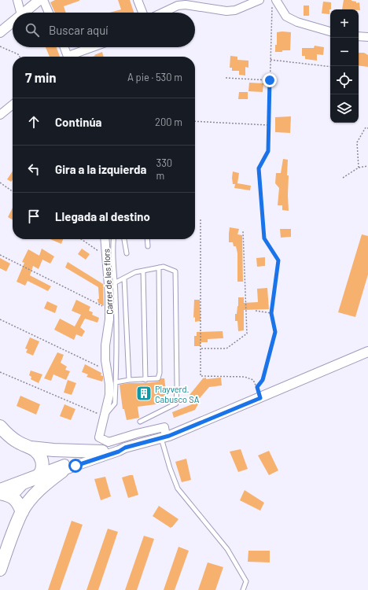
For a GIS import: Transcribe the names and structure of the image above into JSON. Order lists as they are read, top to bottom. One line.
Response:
{"streets":{"street":["Carrer de les flors"]},"places":{"building":["Playverd. Cabusco SA"]},"page":{"map_buttons":["+","−"],"search":"Buscar aquí","heading":["7 min","A pie · 530 m"],"list":[["Continúa","200 m"],["Gira a la izquierda","330 m"],"Llegada al destino"]}}
